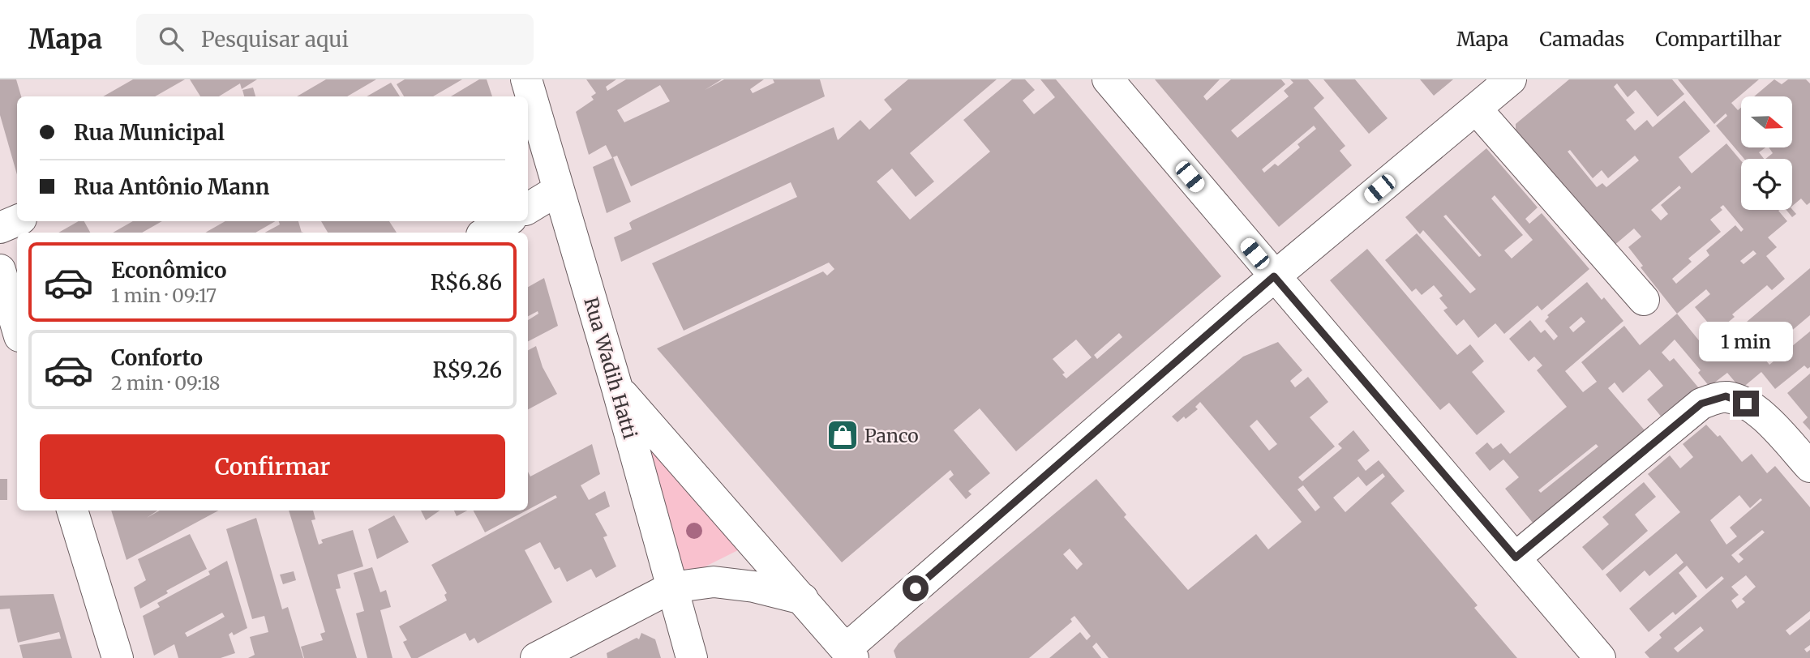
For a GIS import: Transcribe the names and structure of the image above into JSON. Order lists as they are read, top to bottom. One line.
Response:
{"streets":{"street":["Rua Wadih Hatti"]},"places":{"shop":["Panco"]},"north":"right","page":{"header":"Mapa","search":"Pesquisar aqui","nav":["Mapa","Camadas","Compartilhar"],"banner":["Rua Municipal","Rua Antônio Mann"],"list":[{"name":"Econômico","note":"1 min · 09:17","value":"R$6.86"},{"name":"Conforto","note":"2 min · 09:18","value":"R$9.26"}],"bubble":"1 min","buttons":"Confirmar"}}
